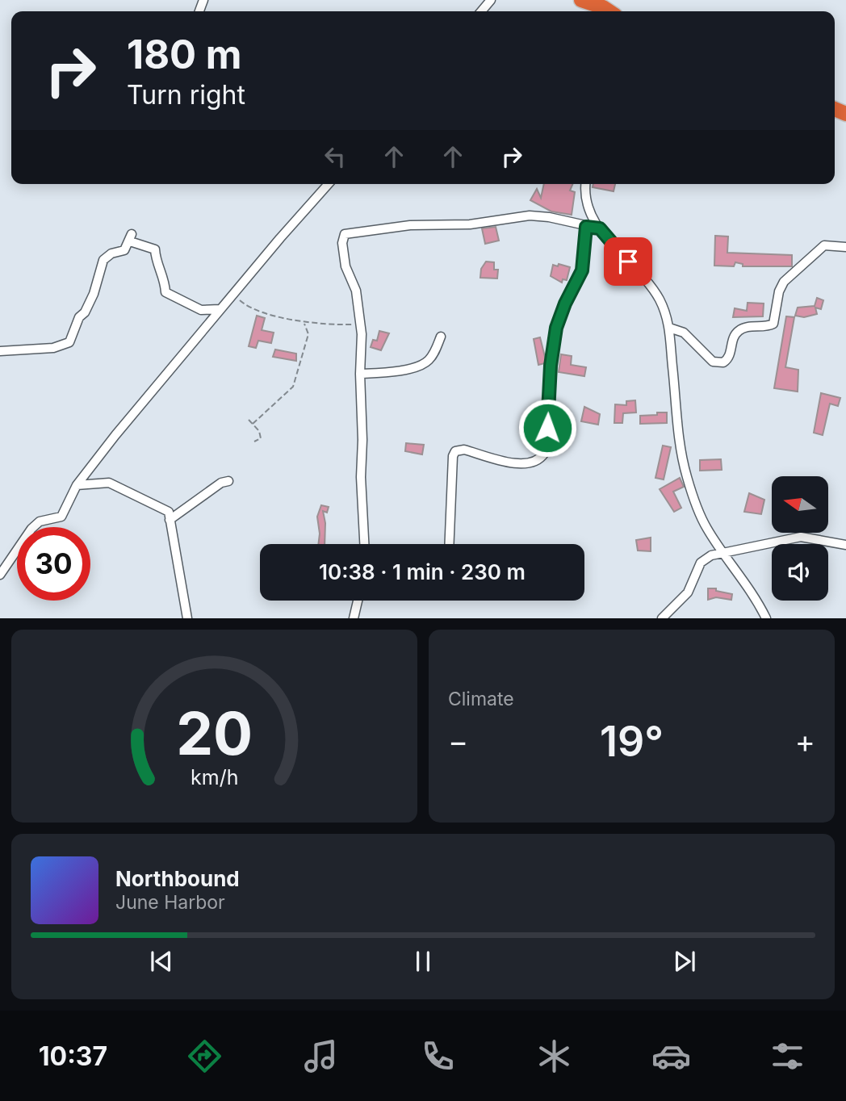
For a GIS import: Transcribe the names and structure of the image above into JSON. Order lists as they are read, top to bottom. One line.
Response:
{"north":"left","page":{"turn":["180 m","Turn right"],"limit":"30","trip":"10:38 · 1 min · 230 m","tile":"Climate","heat":["−","19°","+"],"song":["Northbound","June Harbor"],"tabs":"10:37","gauge":["20","km/h"]}}
